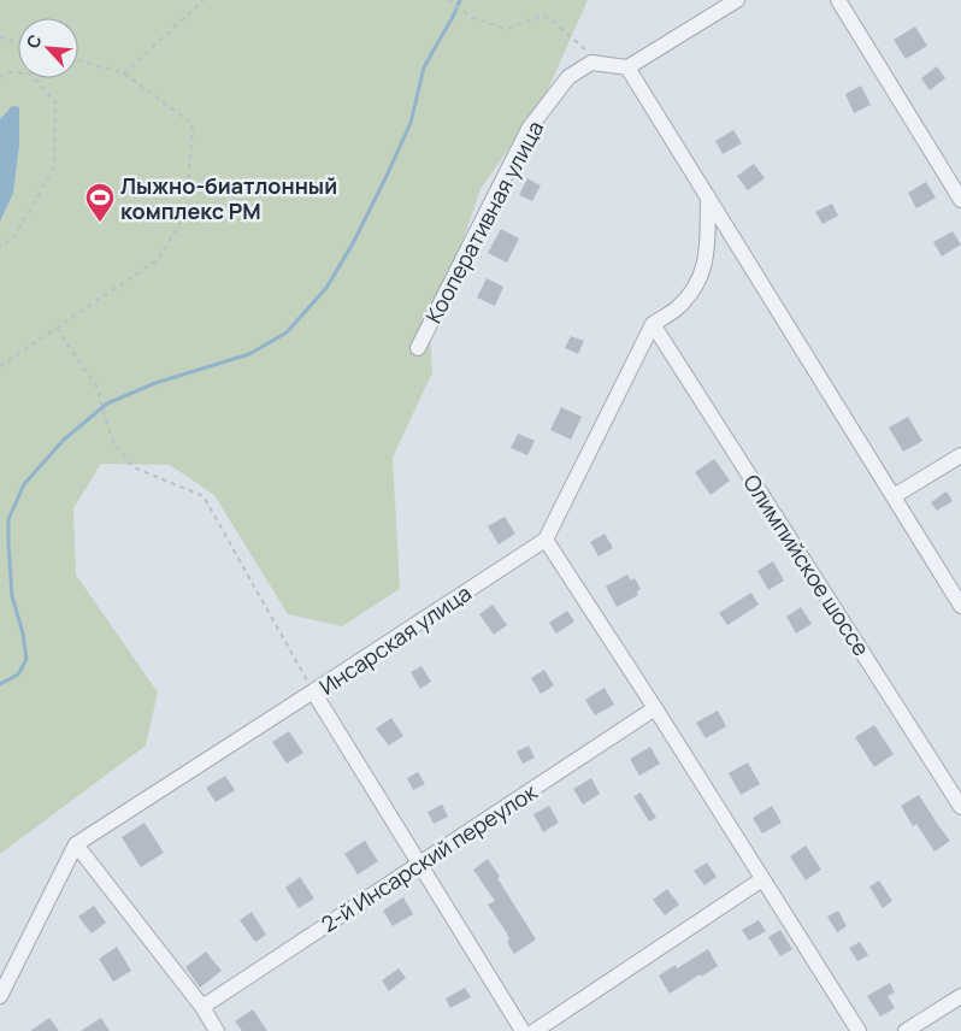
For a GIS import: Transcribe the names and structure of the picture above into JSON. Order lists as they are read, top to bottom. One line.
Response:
{"streets":{"street":["Кооперативная улица","Олимпийское шоссе","Инсарская улица","2-й Инсарский переулок"]},"crossings":[["Инсарская улица","2-й Инсарский переулок"]],"places":{"sports":["Лыжно-биатлонный комплекс РМ"]},"north":"top left"}
